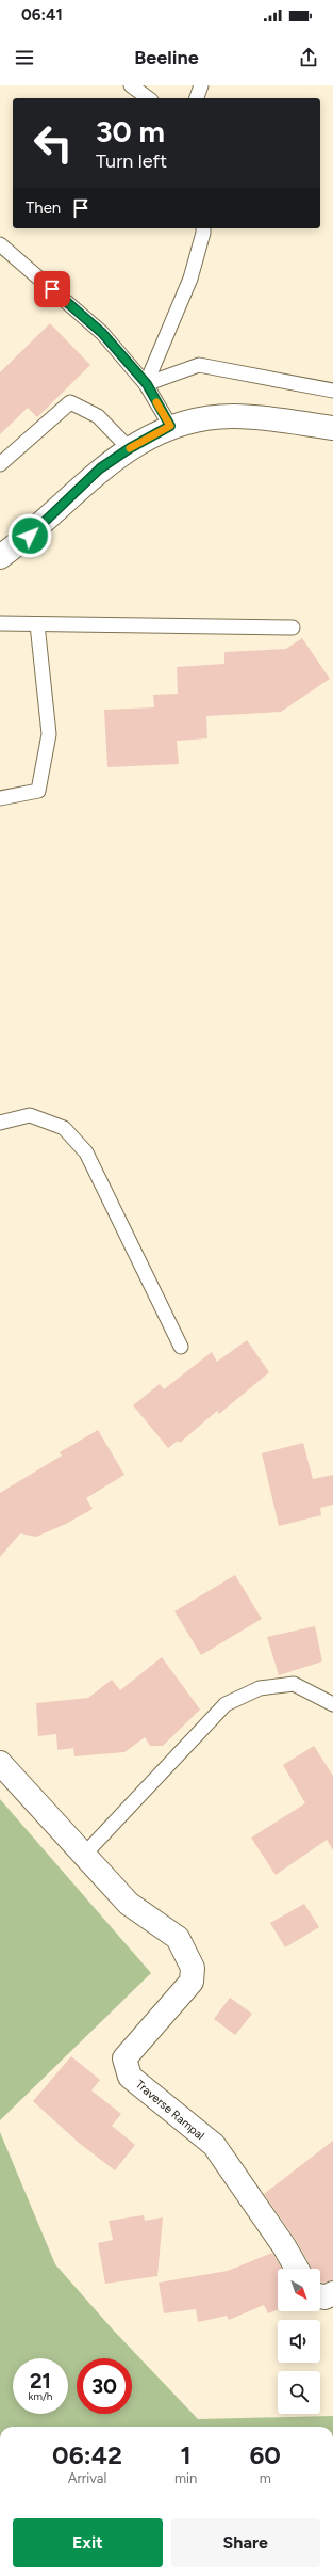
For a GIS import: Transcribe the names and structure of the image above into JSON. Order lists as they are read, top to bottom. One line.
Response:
{"streets":{"street":["Traverse Rampal"]},"north":"bottom right","page":{"status":"06:41","header":"Beeline","turn":["30 m","Turn left"],"then":"Then","speed":"21 km/h","limit":"30","eta":["06:42","Arrival","1","min","60","m"],"buttons":["Exit","Share"]}}
